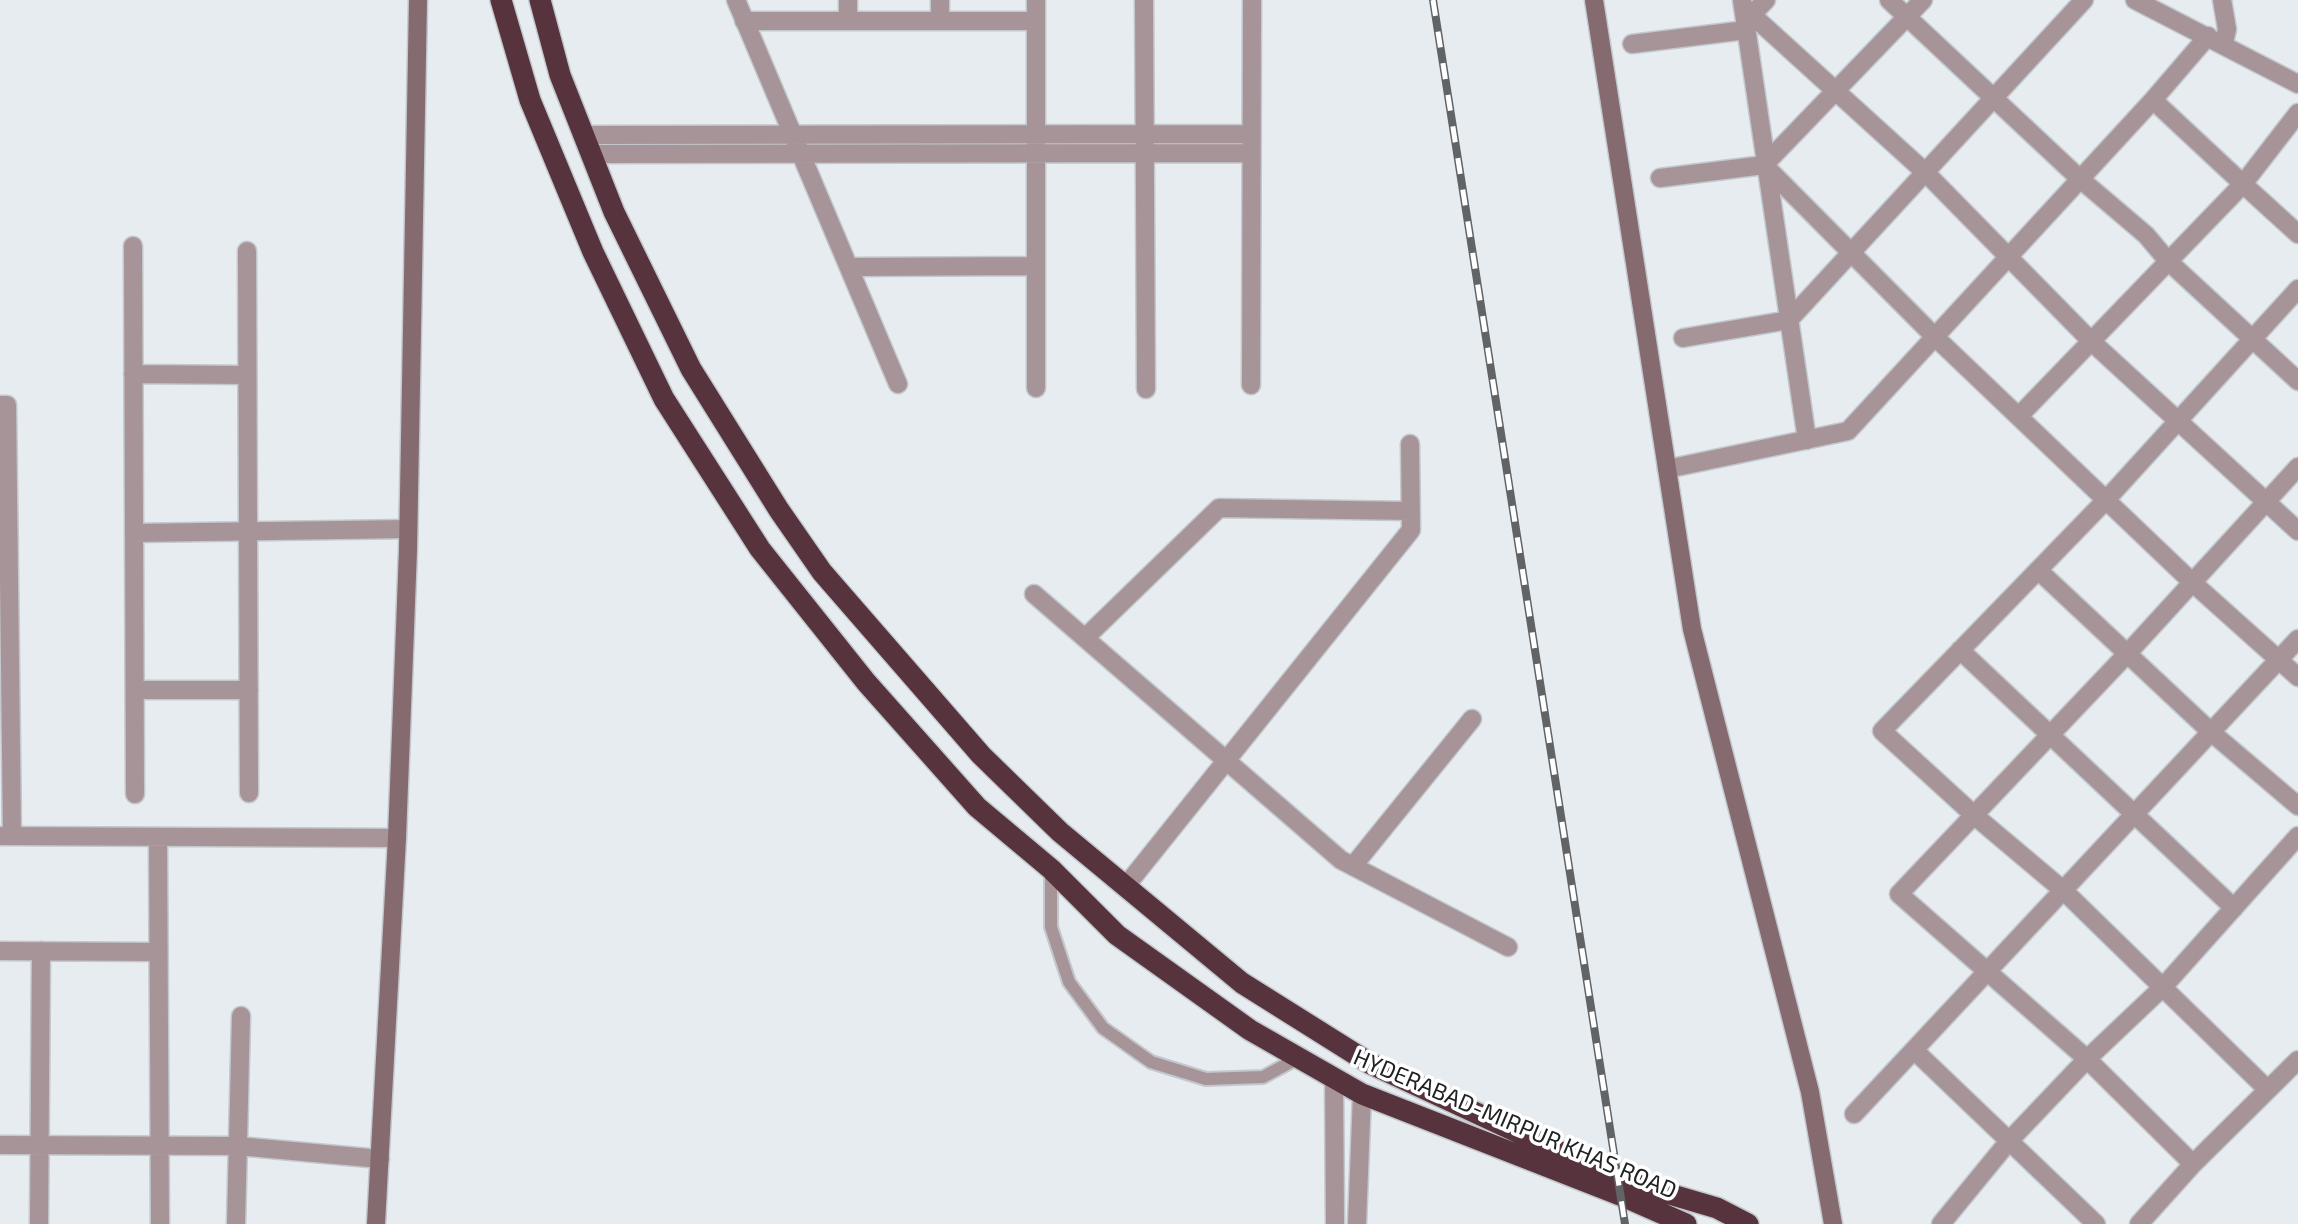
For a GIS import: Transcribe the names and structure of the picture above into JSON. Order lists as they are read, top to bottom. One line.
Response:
{"streets":{"highway":["HYDERABAD-MIRPUR KHAS ROAD"]}}
